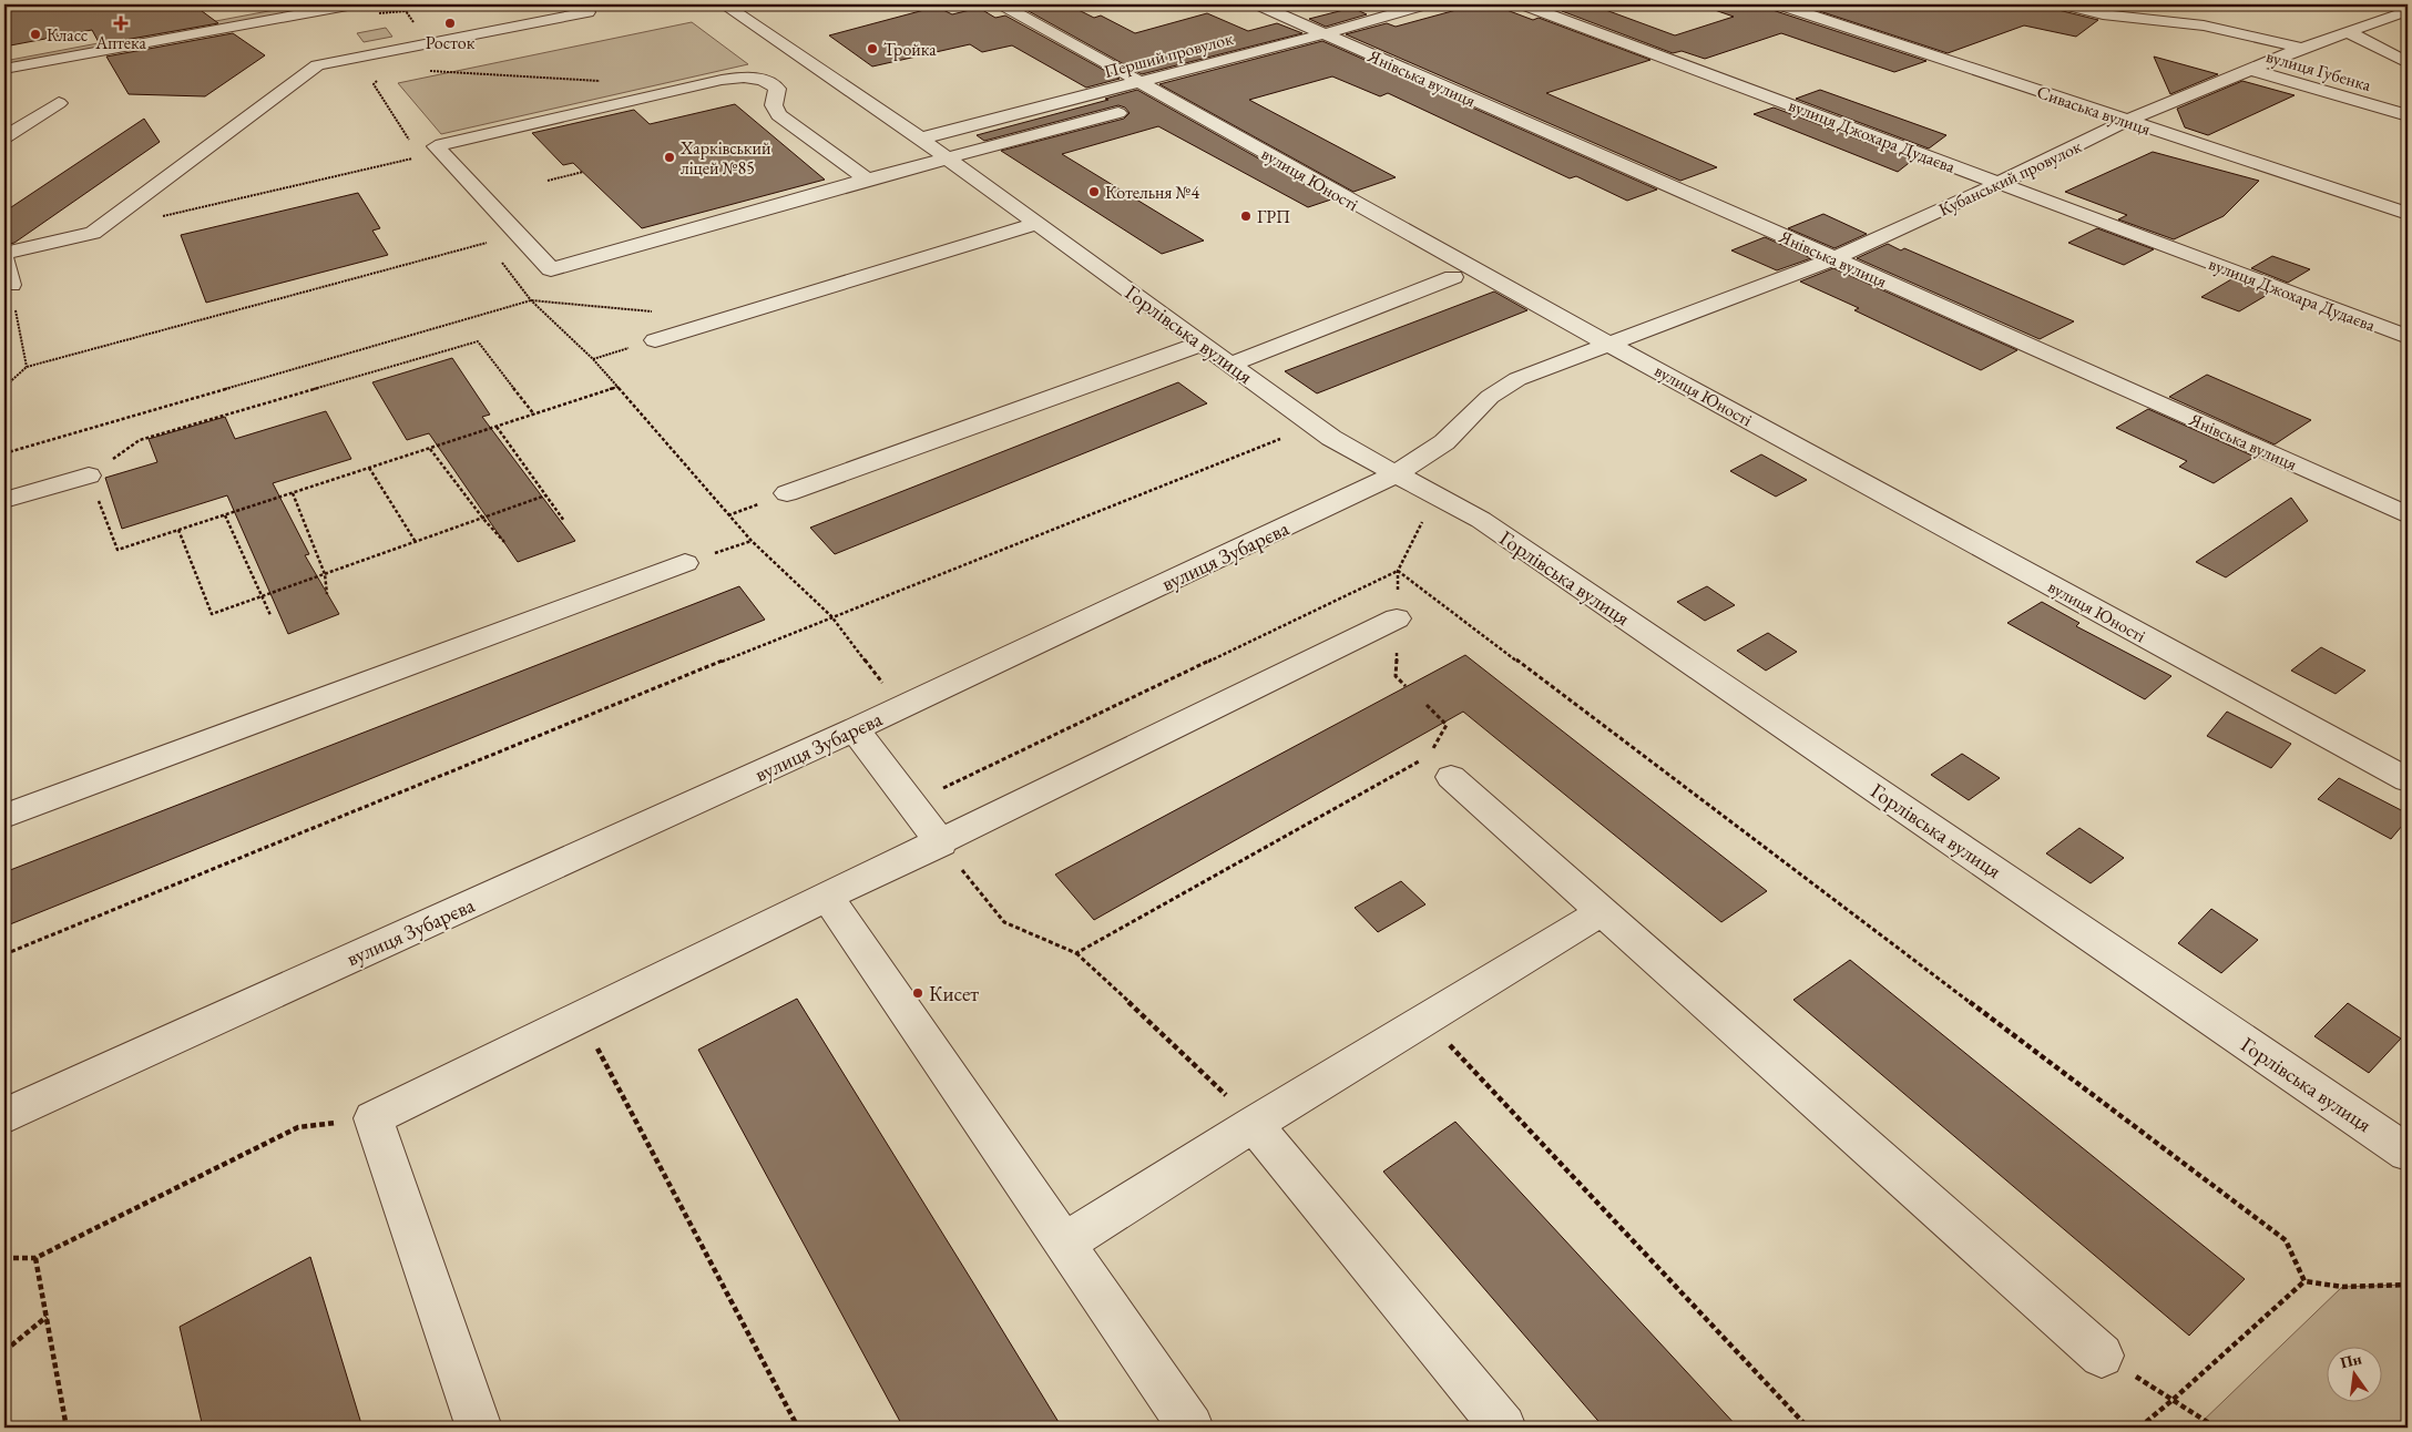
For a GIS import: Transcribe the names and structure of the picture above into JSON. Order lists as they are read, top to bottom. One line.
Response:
{"streets":{"street":["Перший провулок","вулиця Губенка","Янівська вулиця","Сиваська вулиця","вулиця Джохара Дудаєва","Кубанський провулок","вулиця Юності","Горлівська вулиця","вулиця Зубарєва"]},"crossings":[["Перший провулок","Янівська вулиця"],["Перший провулок","вулиця Юності"],["Перший провулок","Горлівська вулиця"],["вулиця Губенка","Кубанський провулок"],["Янівська вулиця","Кубанський провулок"],["Сиваська вулиця","Кубанський провулок"],["вулиця Джохара Дудаєва","Кубанський провулок"],["Кубанський провулок","вулиця Юності"],["Кубанський провулок","вулиця Зубарєва"],["вулиця Юності","вулиця Зубарєва"],["Горлівська вулиця","вулиця Зубарєва"]],"places":{"health":["Аптека"],"other":["Росток","Класс","Тройка","Харківський ліцей №85","Котельня №4","ГРП","Кисет"]},"north":"top"}
